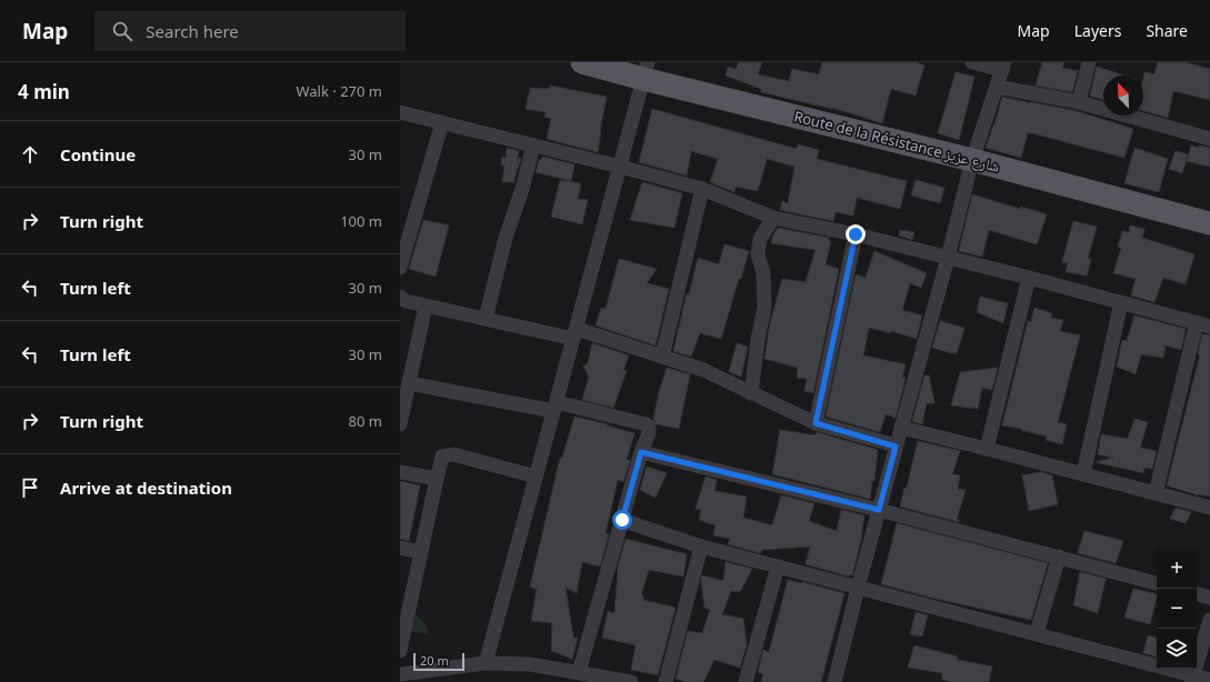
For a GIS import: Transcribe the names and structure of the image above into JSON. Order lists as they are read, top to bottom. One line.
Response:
{"streets":{"main road":["Route de la Résistance شارع عزيز"]},"scale_bar":"20 m","north":"top left","page":{"header":"Map","search":"Search here","nav":["Map","Layers","Share"],"heading":["4 min","Walk · 270 m"],"list":[["Continue","30 m"],["Turn right","100 m"],["Turn left","30 m"],["Turn left","30 m"],["Turn right","80 m"],"Arrive at destination"],"map_buttons":["+","−"],"scale":"20 m"}}
